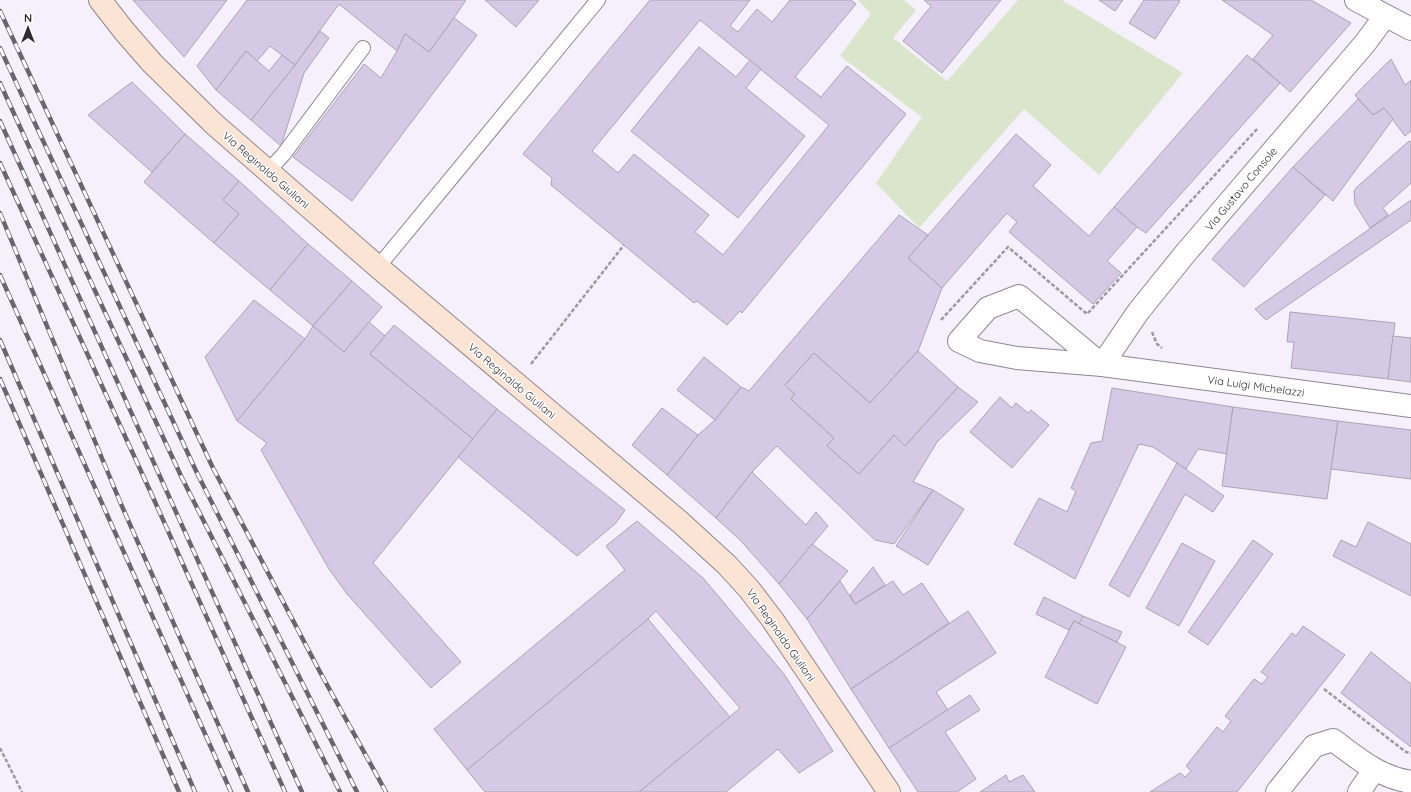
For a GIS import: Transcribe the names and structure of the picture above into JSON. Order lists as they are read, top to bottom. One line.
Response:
{"streets":{"main road":["Via Reginaldo Giuliani"],"street":["Via Gustavo Console","Via Luigi Michelazzi"]},"crossings":[["Via Gustavo Console","Via Luigi Michelazzi"]],"north":"top"}
